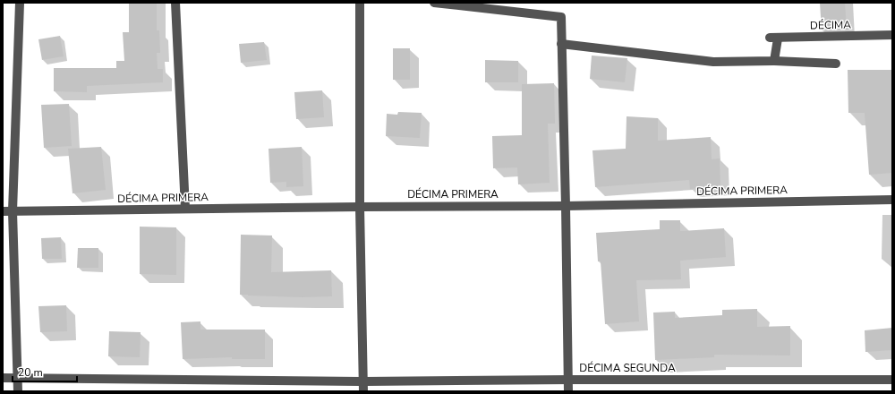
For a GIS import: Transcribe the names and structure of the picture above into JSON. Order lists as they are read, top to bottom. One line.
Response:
{"streets":{"street":["DÉCIMA","DÉCIMA PRIMERA","DÉCIMA SEGUNDA"]},"scale_bar":"20 m"}
